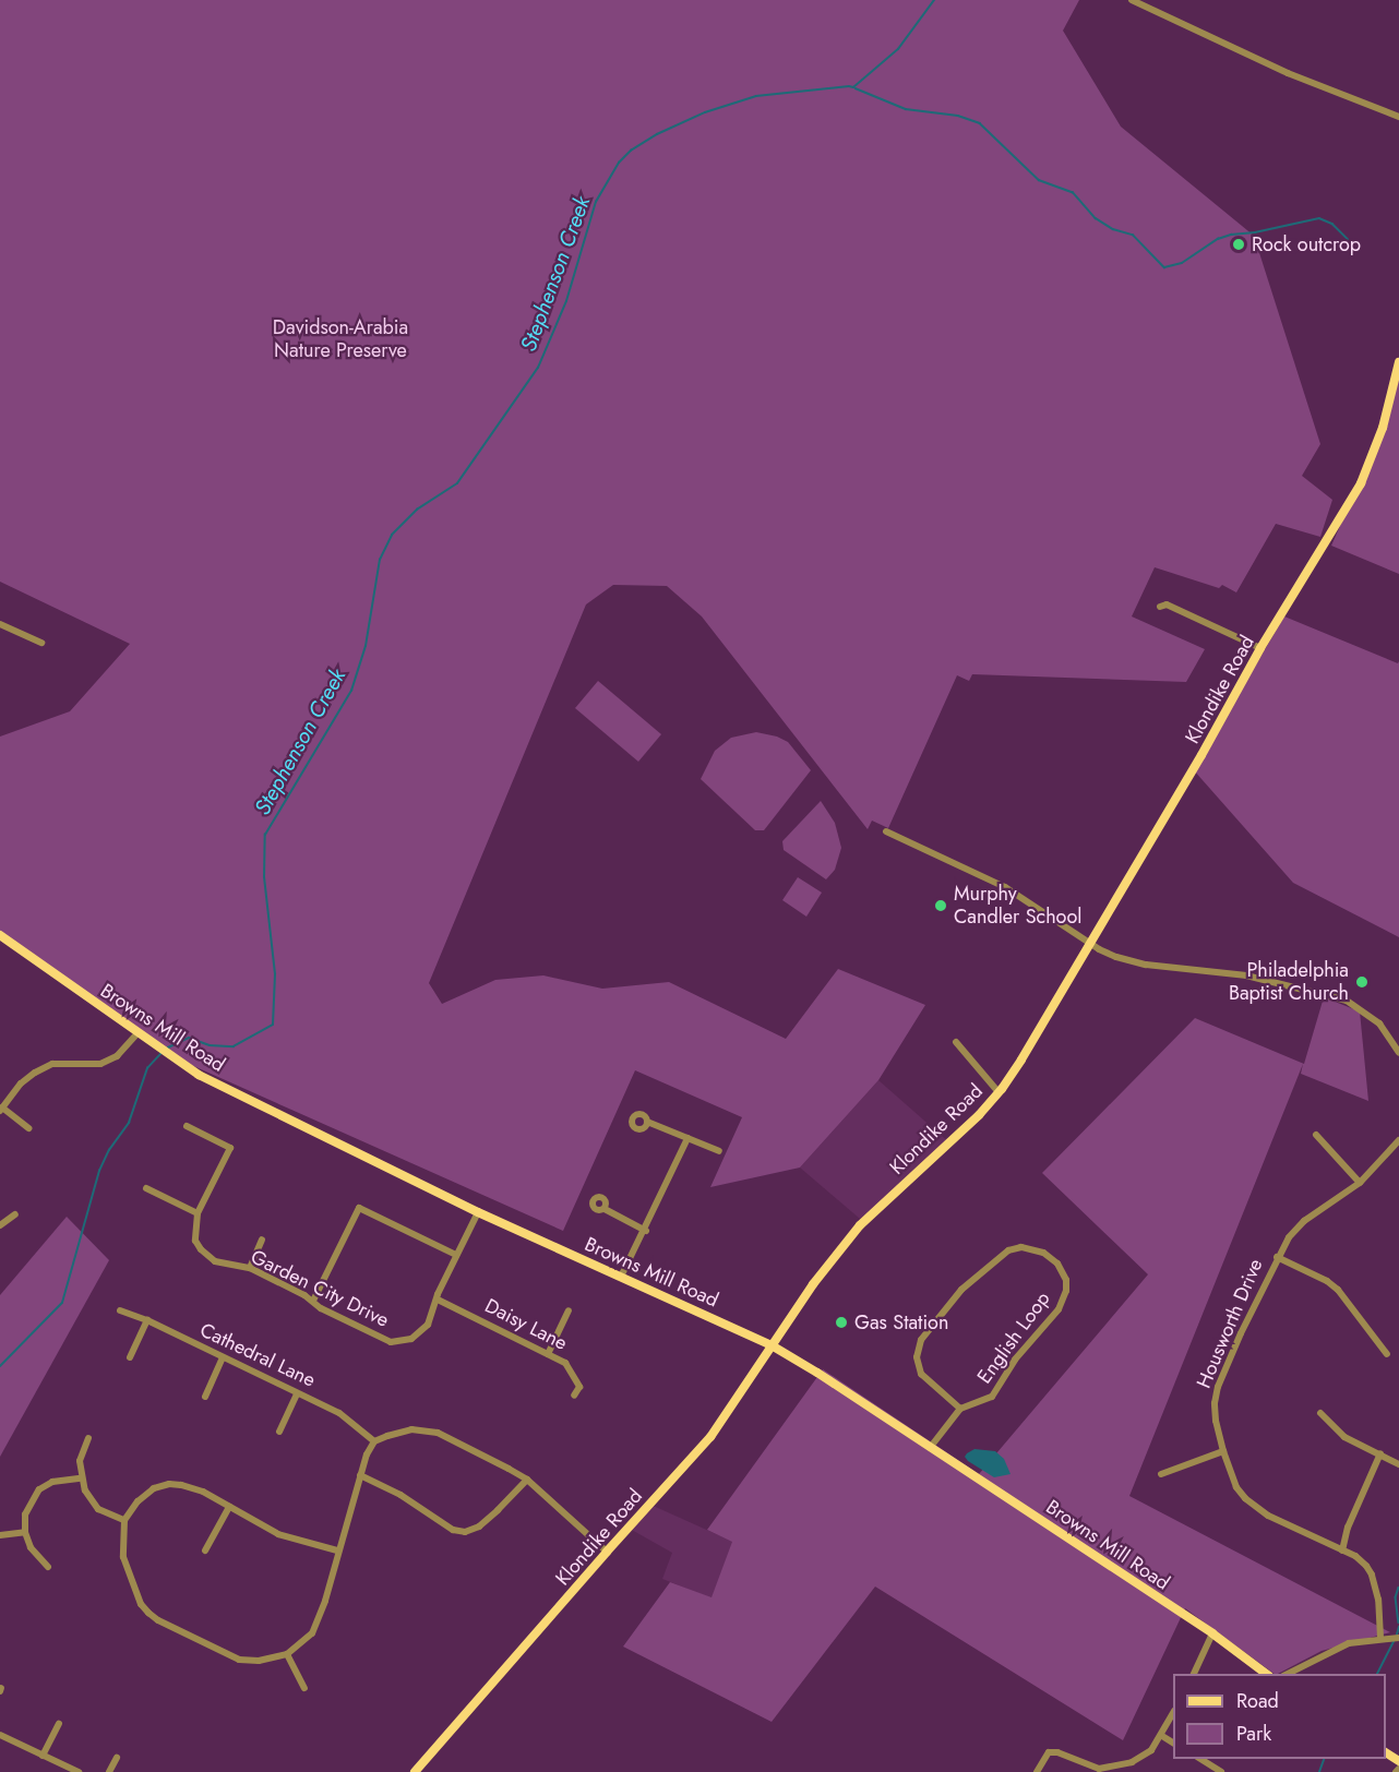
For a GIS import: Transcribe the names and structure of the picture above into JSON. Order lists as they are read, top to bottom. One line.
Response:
{"streets":{"main road":["Klondike Road","Browns Mill Road"],"street":["Garden City Drive","Housworth Drive","Daisy Lane","English Loop","Cathedral Lane"]},"crossings":[["Klondike Road","Browns Mill Road"],["Browns Mill Road","Garden City Drive"],["Garden City Drive","Daisy Lane"]],"water":["Stephenson Creek"],"parks":["Davidson-Arabia Nature Preserve"],"places":["Rock outcrop","Murphy Candler School","Philadelphia Baptist Church","Gas Station"],"legend":["Road","Park"]}
